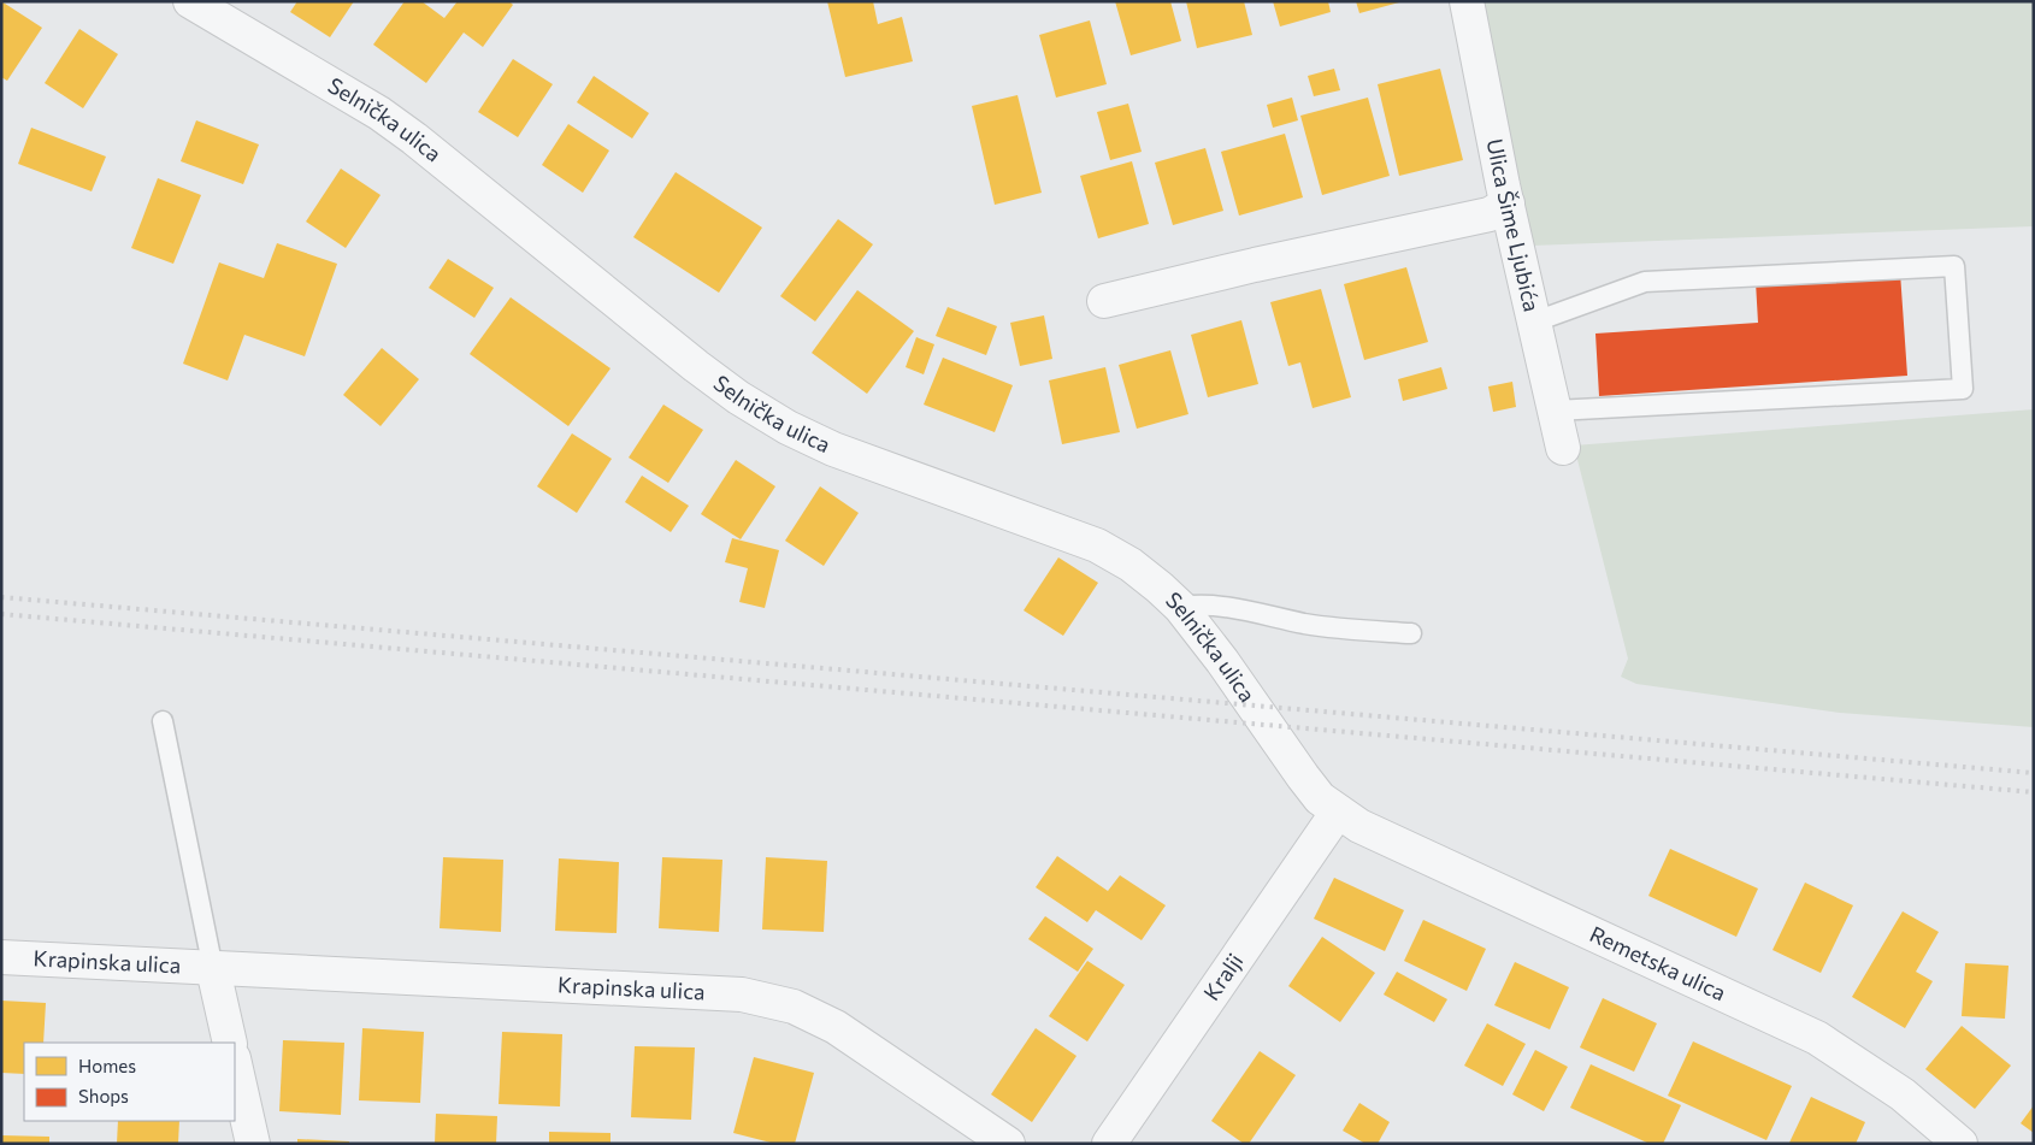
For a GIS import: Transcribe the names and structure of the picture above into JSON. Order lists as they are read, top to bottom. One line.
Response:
{"streets":{"street":["Selnička ulica","Ulica Šime Ljubića","Krapinska ulica","Remetska ulica","Kralji"]},"crossings":[["Selnička ulica","Remetska ulica"],["Selnička ulica","Kralji"],["Remetska ulica","Kralji"]],"legend":["Homes","Shops"]}
